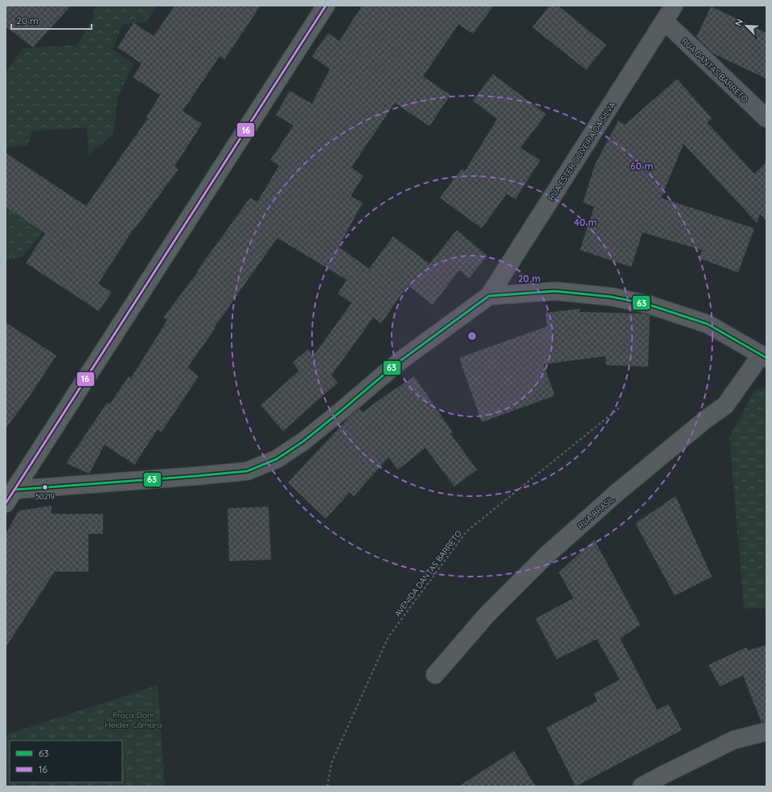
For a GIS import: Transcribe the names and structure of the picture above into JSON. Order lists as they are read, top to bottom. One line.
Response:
{"streets":{"street":["RUA DANTAS BARRETO","RUA ESTER OLIVEIRA DA SILVA","RUA BRASIL"],"path":["AVENIDA DANTAS BARRETO"]},"crossings":[["RUA DANTAS BARRETO","RUA ESTER OLIVEIRA DA SILVA"]],"parks":["Praça Dom Helder Câmara"],"places":["50219"],"lines":["transit line 16","transit line 63"],"legend":["63","16"],"scale_bar":"20 m","north":"top left","rings":["60 m","40 m","20 m"]}
